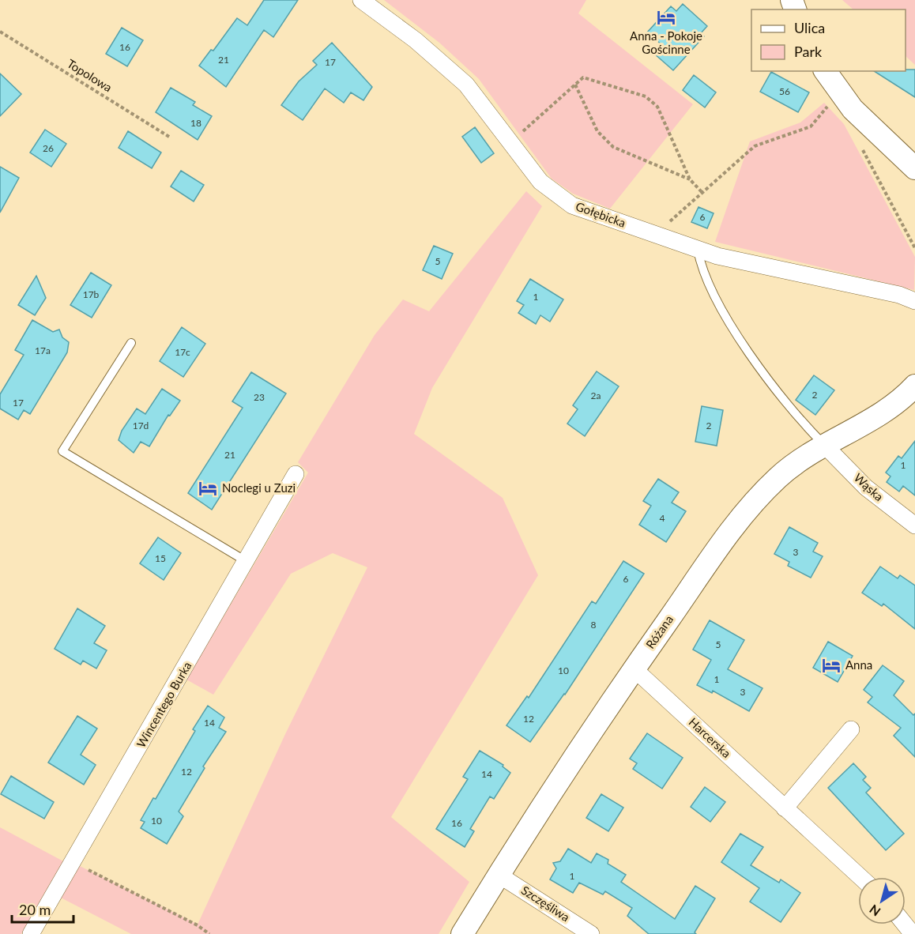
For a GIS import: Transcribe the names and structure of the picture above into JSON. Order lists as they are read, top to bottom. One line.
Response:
{"streets":{"street":["Gołębicka","Wąska","Różana","Wincentego Burka","Harcerska","Szczęśliwa"],"path":["Topolowa"]},"crossings":[["Wąska","Różana"],["Różana","Harcerska"],["Różana","Szczęśliwa"]],"places":{"hotel":["Anna - Pokoje Gościnne","Noclegi u Zuzi","Anna"]},"house_numbers":["16","21","17","56","18","26","6","5","17b","1","17a","17c","2","2a","23","17","17d","2","21","1","4","3","15","6","8","5","10","1","3","12","14","12","14","10","16","1"],"legend":["Ulica","Park"],"scale_bar":"20 m","north":"bottom left"}
